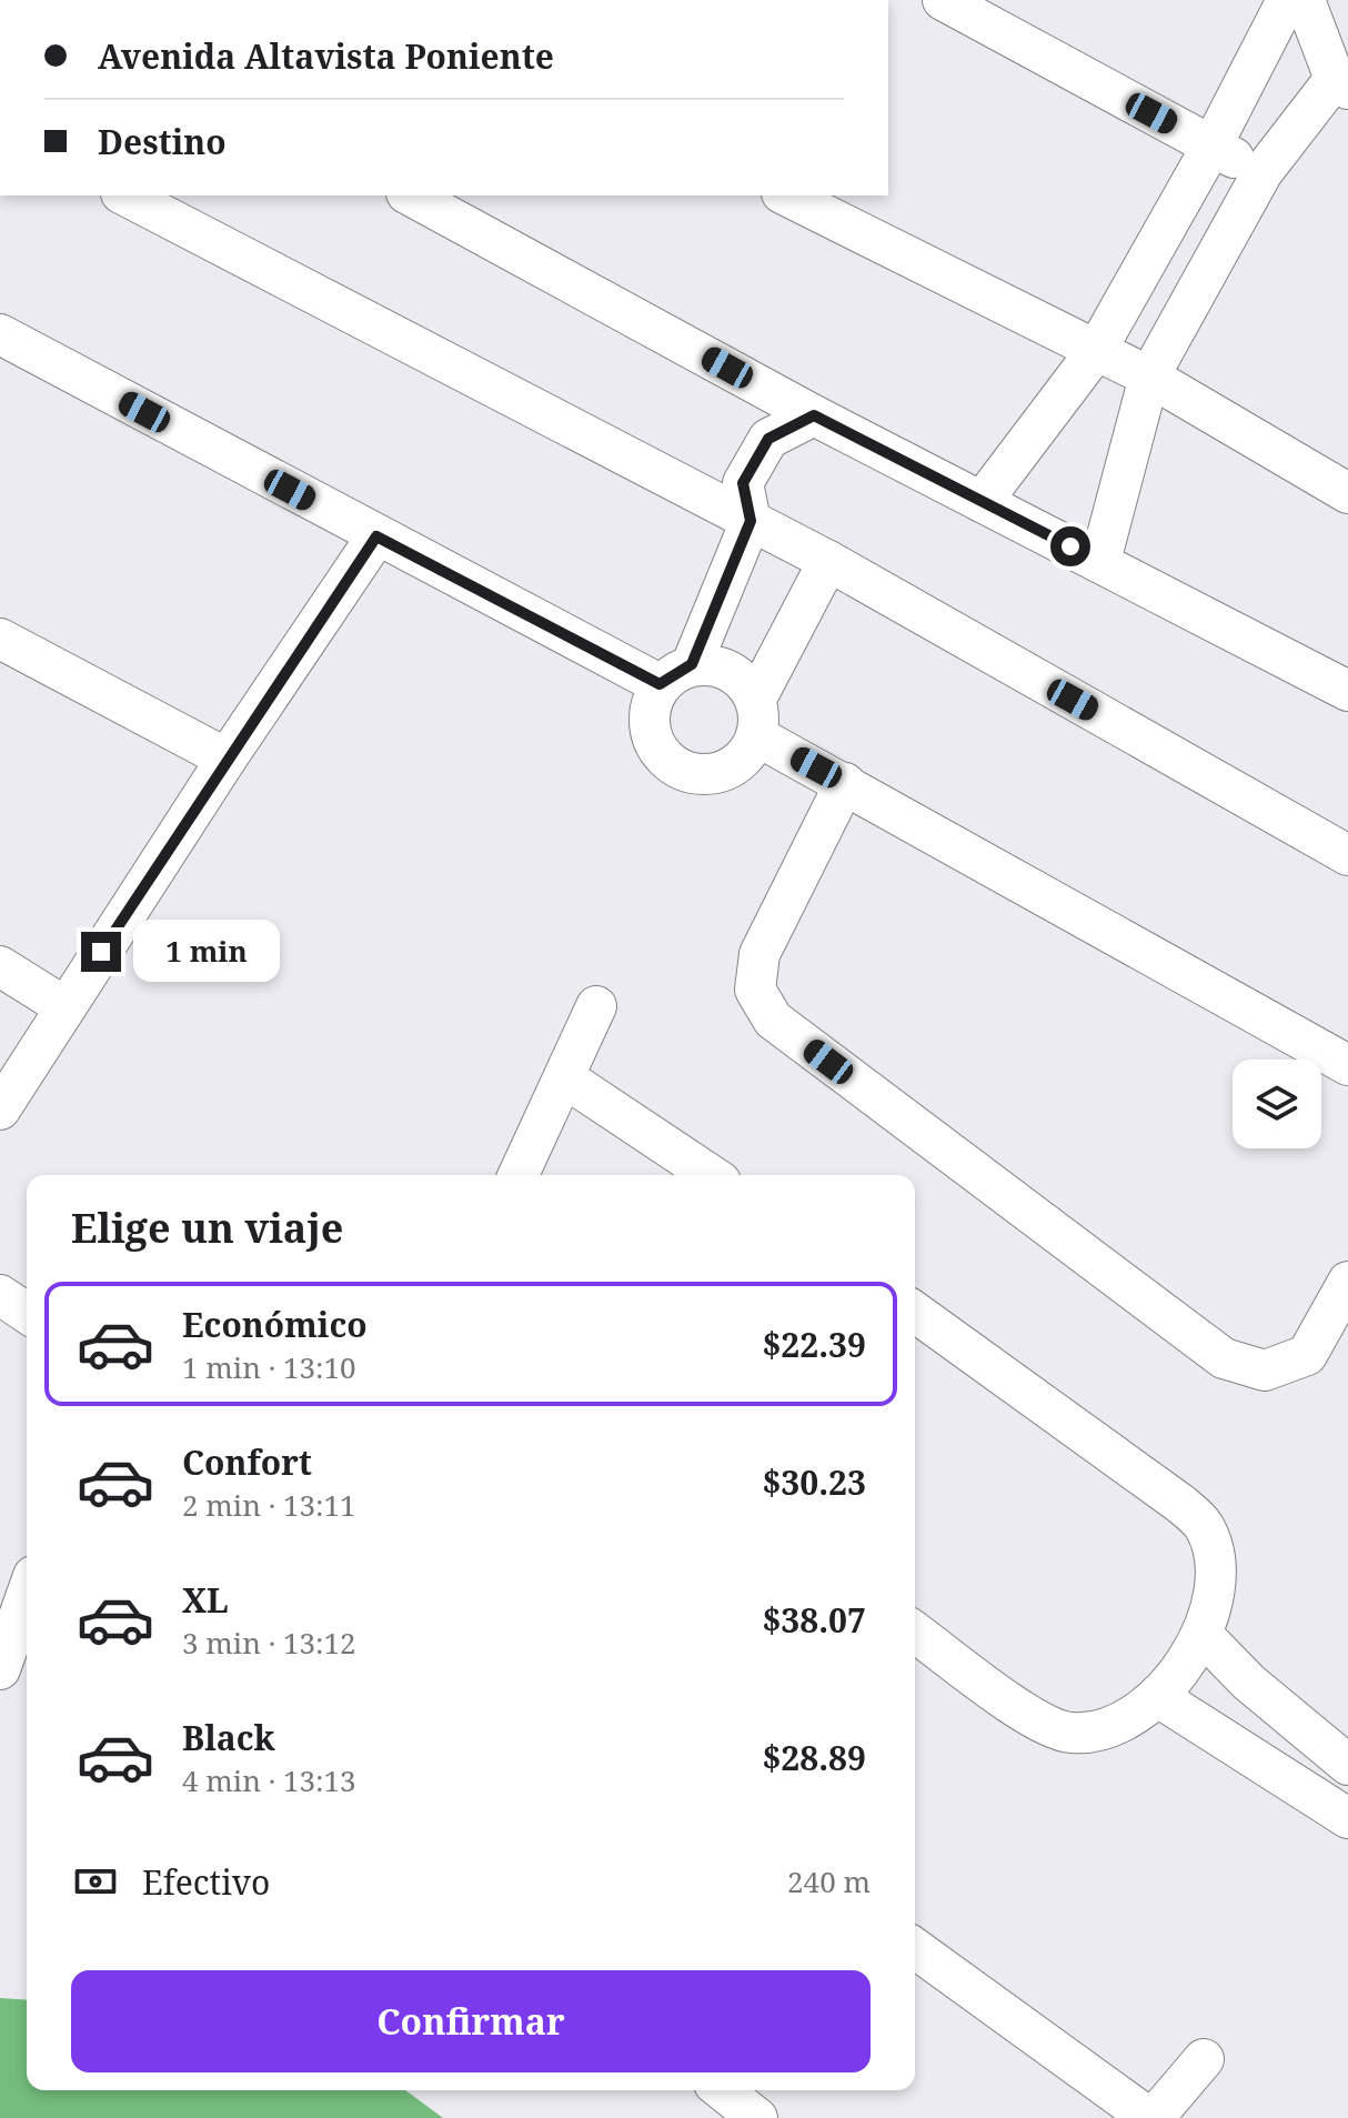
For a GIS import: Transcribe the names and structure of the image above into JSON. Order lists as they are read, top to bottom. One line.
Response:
{"page":{"banner":["Avenida Altavista Poniente","Destino"],"bubble":"1 min","heading":"Elige un viaje","list":[{"name":"Económico","note":"1 min · 13:10","value":"$22.39"},{"name":"Confort","note":"2 min · 13:11","value":"$30.23"},{"name":"XL","note":"3 min · 13:12","value":"$38.07"},{"name":"Black","note":"4 min · 13:13","value":"$28.89"}],"pay":["Efectivo","240 m"],"buttons":"Confirmar"}}
